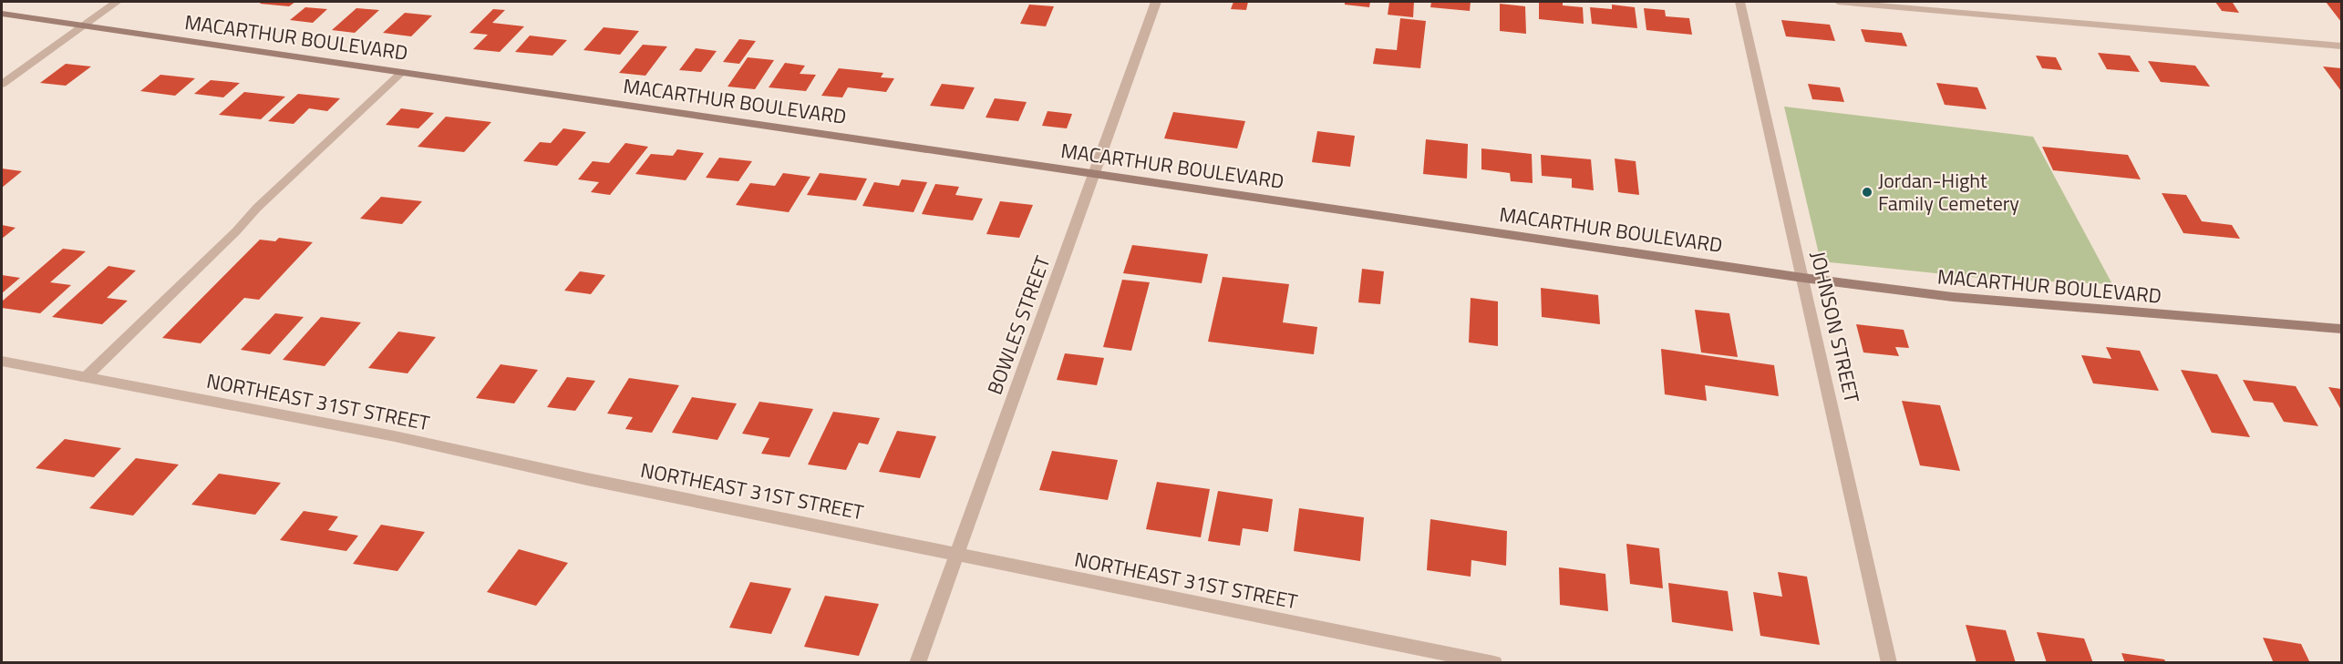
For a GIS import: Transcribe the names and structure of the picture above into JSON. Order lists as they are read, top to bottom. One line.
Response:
{"streets":{"main road":["MACARTHUR BOULEVARD"],"street":["BOWLES STREET","JOHNSON STREET","NORTHEAST 31ST STREET"]},"crossings":[["MACARTHUR BOULEVARD","BOWLES STREET"],["MACARTHUR BOULEVARD","JOHNSON STREET"],["BOWLES STREET","NORTHEAST 31ST STREET"]],"places":["Jordan-Hight Family Cemetery"]}
